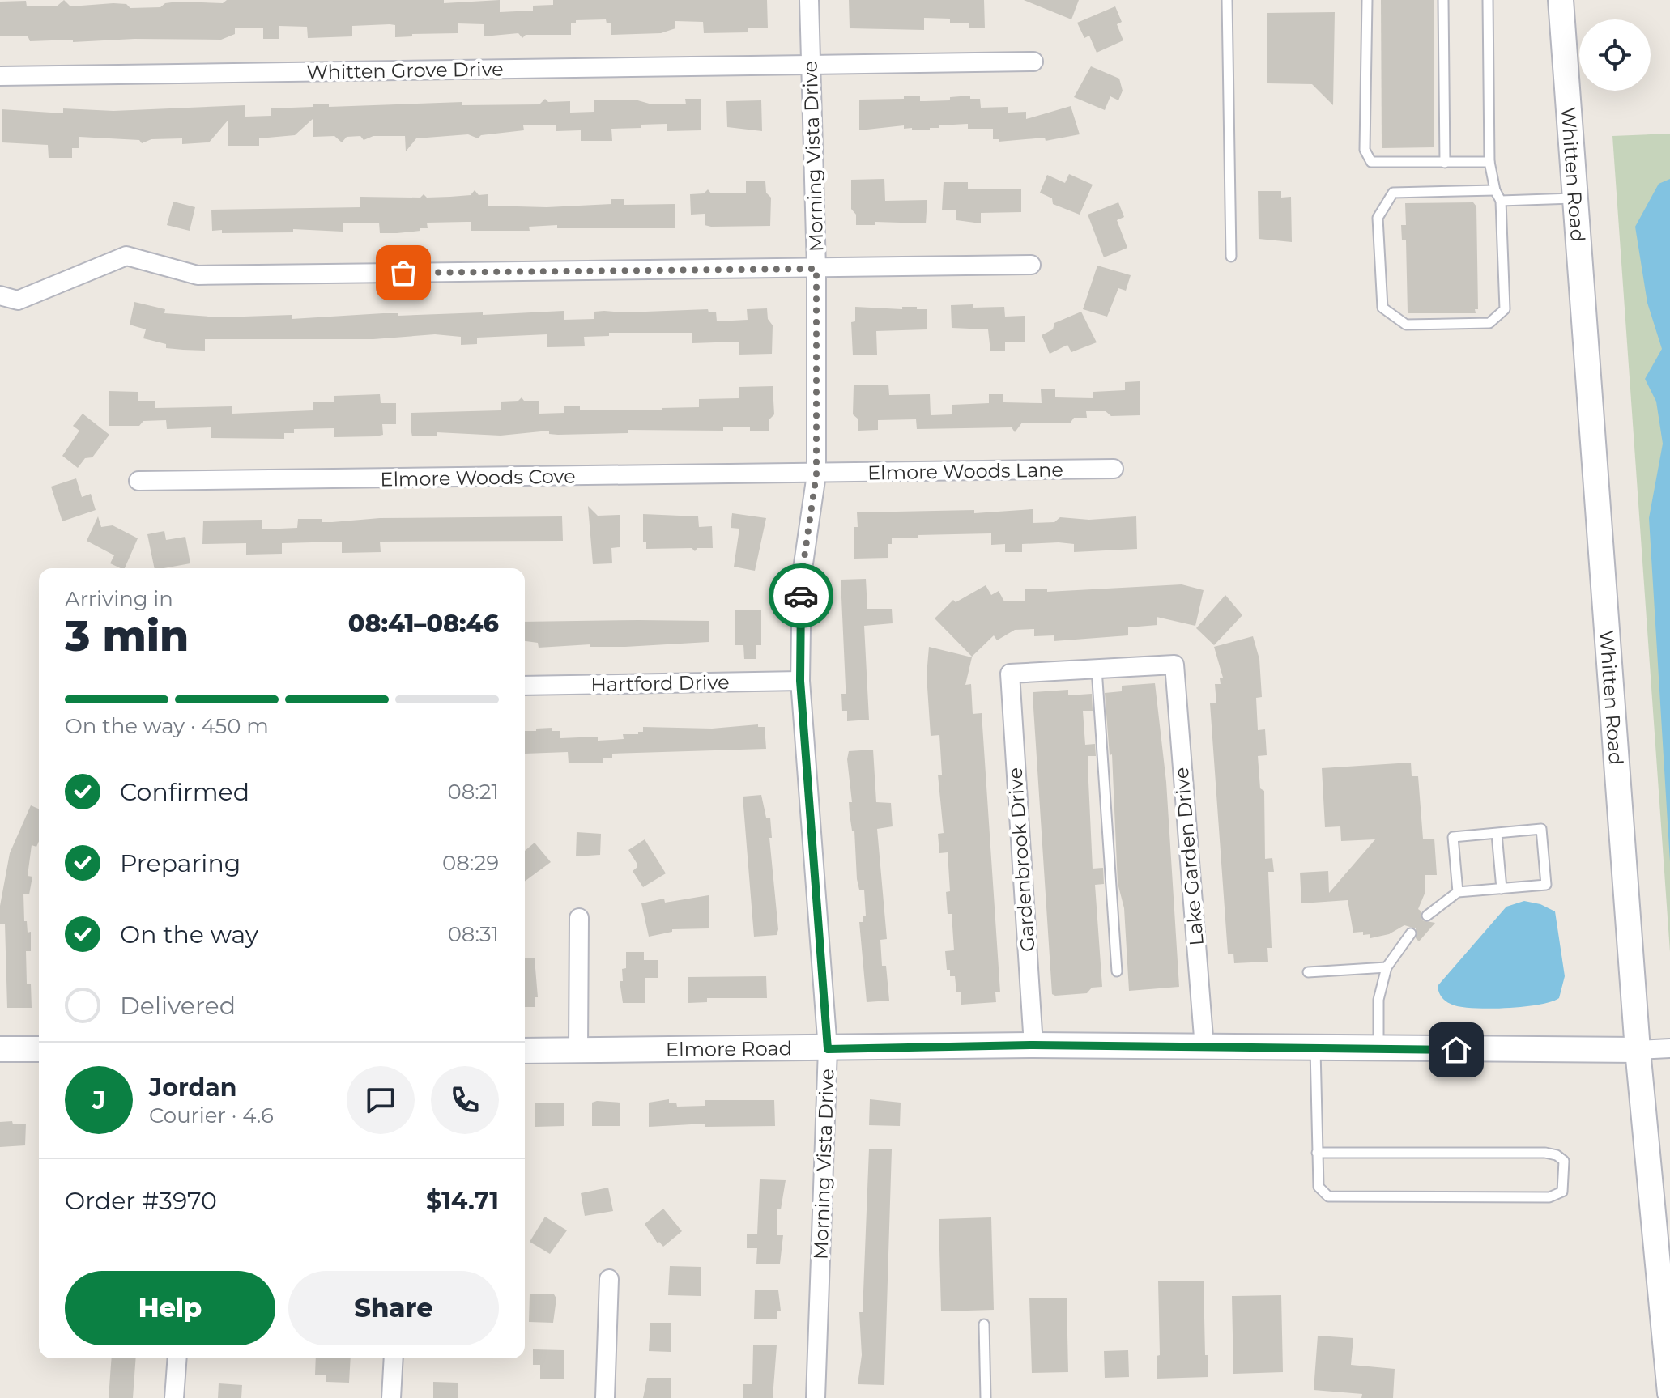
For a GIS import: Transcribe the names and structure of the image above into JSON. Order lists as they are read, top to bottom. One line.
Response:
{"streets":{"main road":["Whitten Road","Elmore Road"],"street":["Whitten Grove Drive","Morning Vista Drive","Elmore Woods Lane","Elmore Woods Cove","Hartford Drive","Lake Garden Drive","Gardenbrook Drive"]},"crossings":[["Whitten Grove Drive","Morning Vista Drive"],["Morning Vista Drive","Elmore Woods Lane"],["Morning Vista Drive","Elmore Woods Cove"],["Morning Vista Drive","Hartford Drive"],["Morning Vista Drive","Elmore Road"],["Whitten Road","Elmore Road"],["Elmore Woods Lane","Elmore Woods Cove"],["Lake Garden Drive","Gardenbrook Drive"],["Lake Garden Drive","Elmore Road"],["Gardenbrook Drive","Elmore Road"]],"page":{"heading":["3 min","Arriving in","08:41–08:46"],"panel":["Jordan","Courier · 4.6","Order #3970","$14.71"],"bar":"On the way · 450 m","list":[["Confirmed","08:21"],["Preparing","08:29"],["On the way","08:31"],"Delivered"],"round":"J","buttons":["Help","Share"]}}
